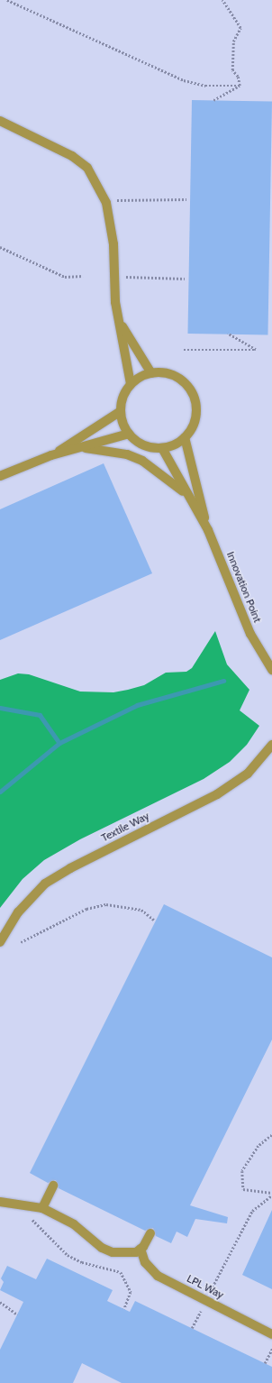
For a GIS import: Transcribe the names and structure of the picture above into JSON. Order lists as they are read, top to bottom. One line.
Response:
{"streets":{"street":["Innovation Point","Textile Way","LPL Way"]}}
